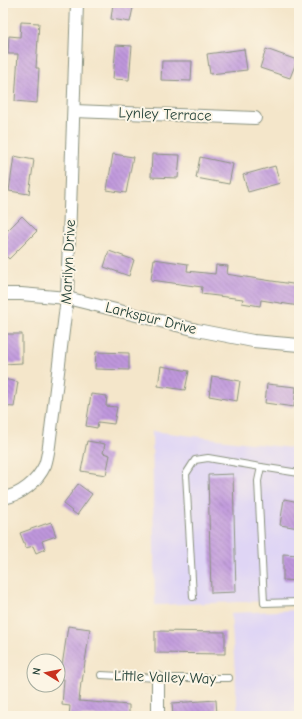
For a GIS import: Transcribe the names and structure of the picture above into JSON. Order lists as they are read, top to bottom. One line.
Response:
{"streets":{"street":["Lynley Terrace","Marilyn Drive","Larkspur Drive"],"lane":["Little Valley Way"]},"crossings":[["Lynley Terrace","Marilyn Drive"],["Marilyn Drive","Larkspur Drive"]],"north":"left"}
